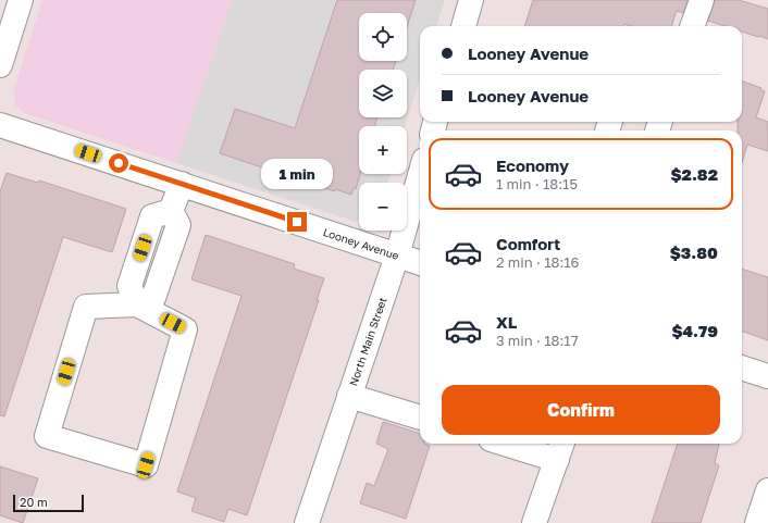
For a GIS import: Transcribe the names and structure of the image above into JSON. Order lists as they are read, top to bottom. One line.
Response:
{"streets":{"street":["Looney Avenue","North Main Street"]},"crossings":[["Looney Avenue","North Main Street"]],"scale_bar":"20 m","page":{"map_buttons":["+","−"],"banner":["Looney Avenue","Looney Avenue"],"list":[{"name":"Economy","note":"1 min · 18:15","value":"$2.82"},{"name":"Comfort","note":"2 min · 18:16","value":"$3.80"},{"name":"XL","note":"3 min · 18:17","value":"$4.79"}],"bubble":"1 min","buttons":"Confirm","scale":"20 m"}}
